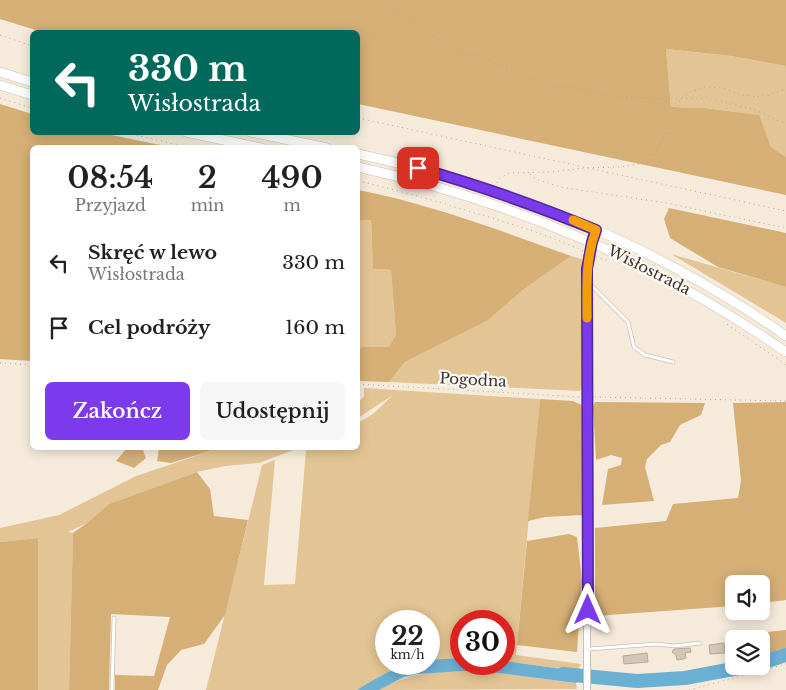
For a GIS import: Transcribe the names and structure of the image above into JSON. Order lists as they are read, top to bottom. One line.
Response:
{"streets":{"main road":["Wisłostrada"],"path":["Pogodna"]},"page":{"turn":["330 m","Wisłostrada"],"eta":["08:54","Przyjazd","2","min","490","m"],"list":[{"name":"Skręć w lewo","note":"Wisłostrada","value":"330 m"},{"name":"Cel podróży","value":"160 m"}],"buttons":["Zakończ","Udostępnij"],"speed":"22 km/h","limit":"30"}}
